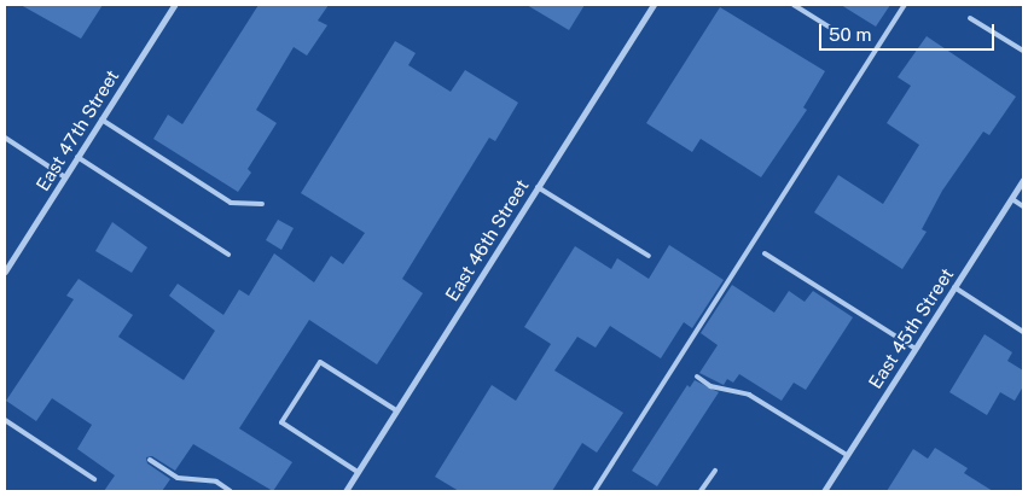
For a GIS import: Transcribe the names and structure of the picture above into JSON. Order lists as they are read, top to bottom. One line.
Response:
{"streets":{"street":["East 47th Street","East 46th Street","East 45th Street"]},"scale_bar":"50 m"}
